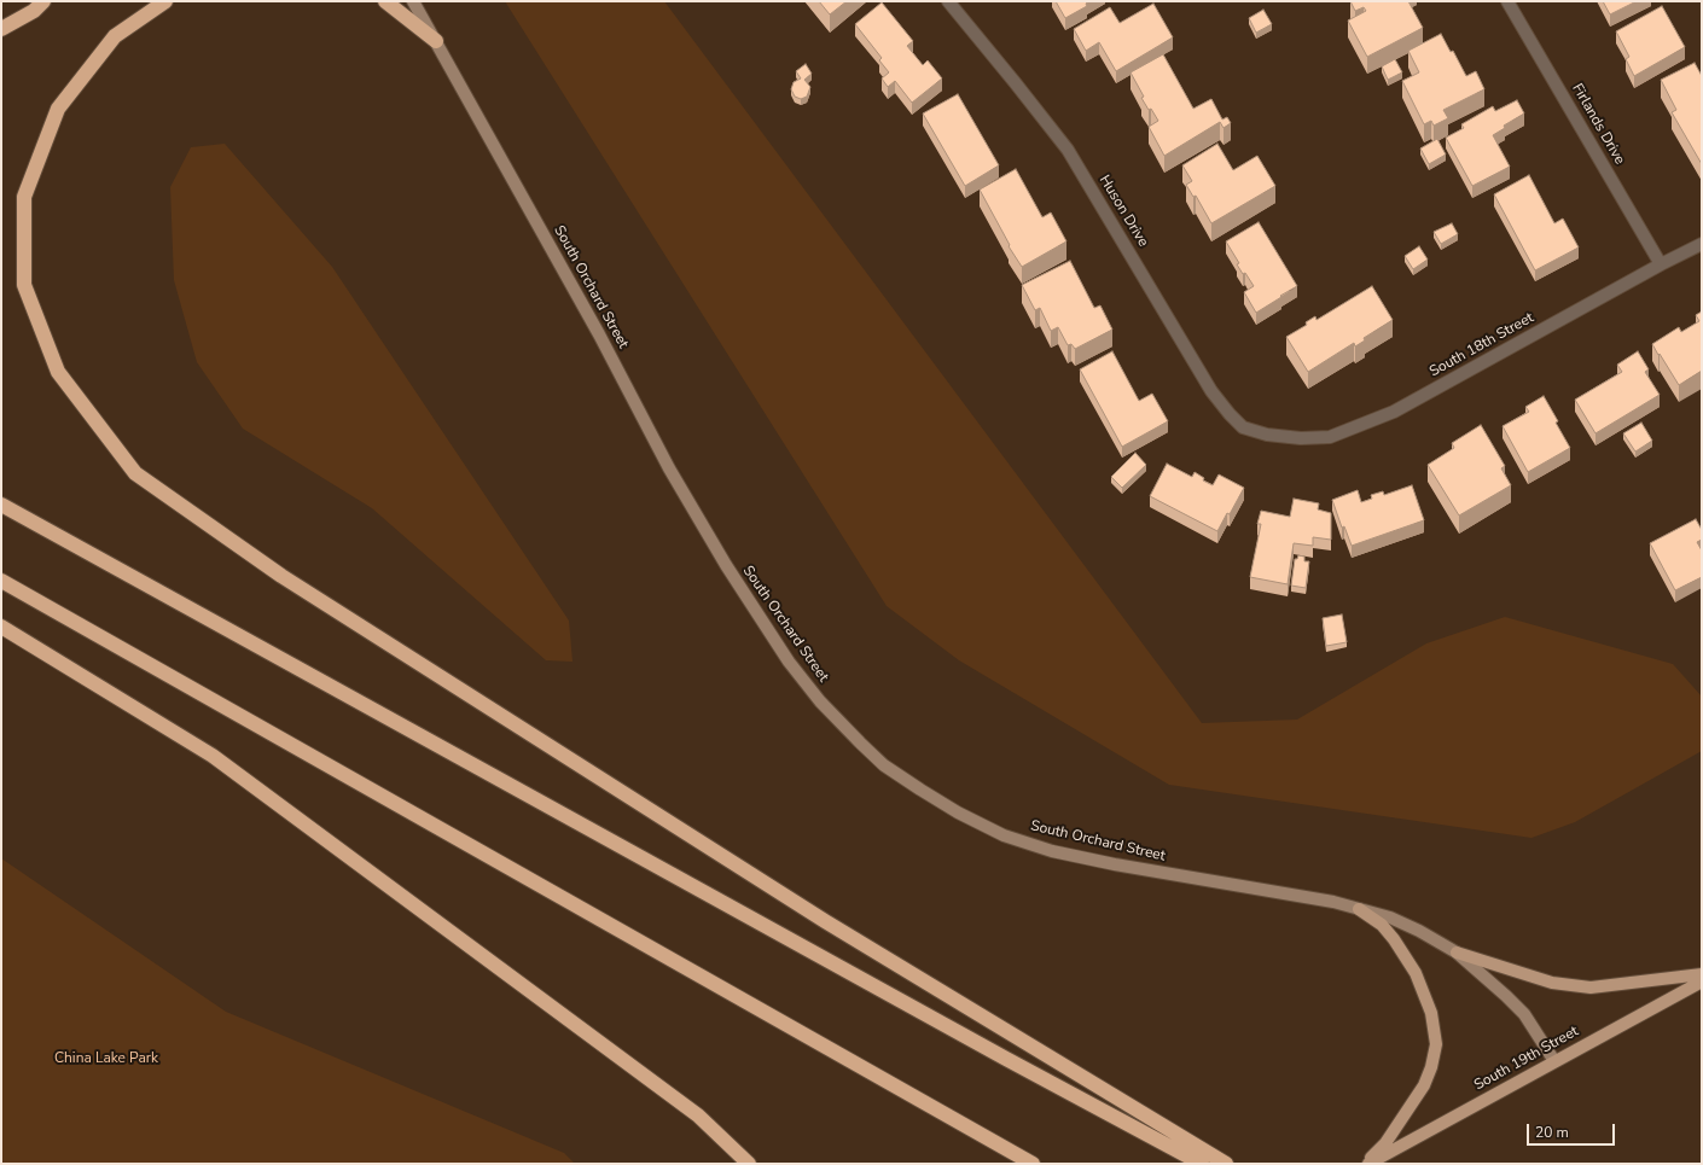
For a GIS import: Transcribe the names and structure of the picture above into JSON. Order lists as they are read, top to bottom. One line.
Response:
{"streets":{"main road":["South Orchard Street","South 19th Street"],"street":["Firlands Drive","Huson Drive","South 18th Street"]},"crossings":[["Firlands Drive","South 18th Street"],["Huson Drive","South 18th Street"],["South Orchard Street","South 19th Street"]],"parks":["China Lake Park"],"scale_bar":"20 m"}
